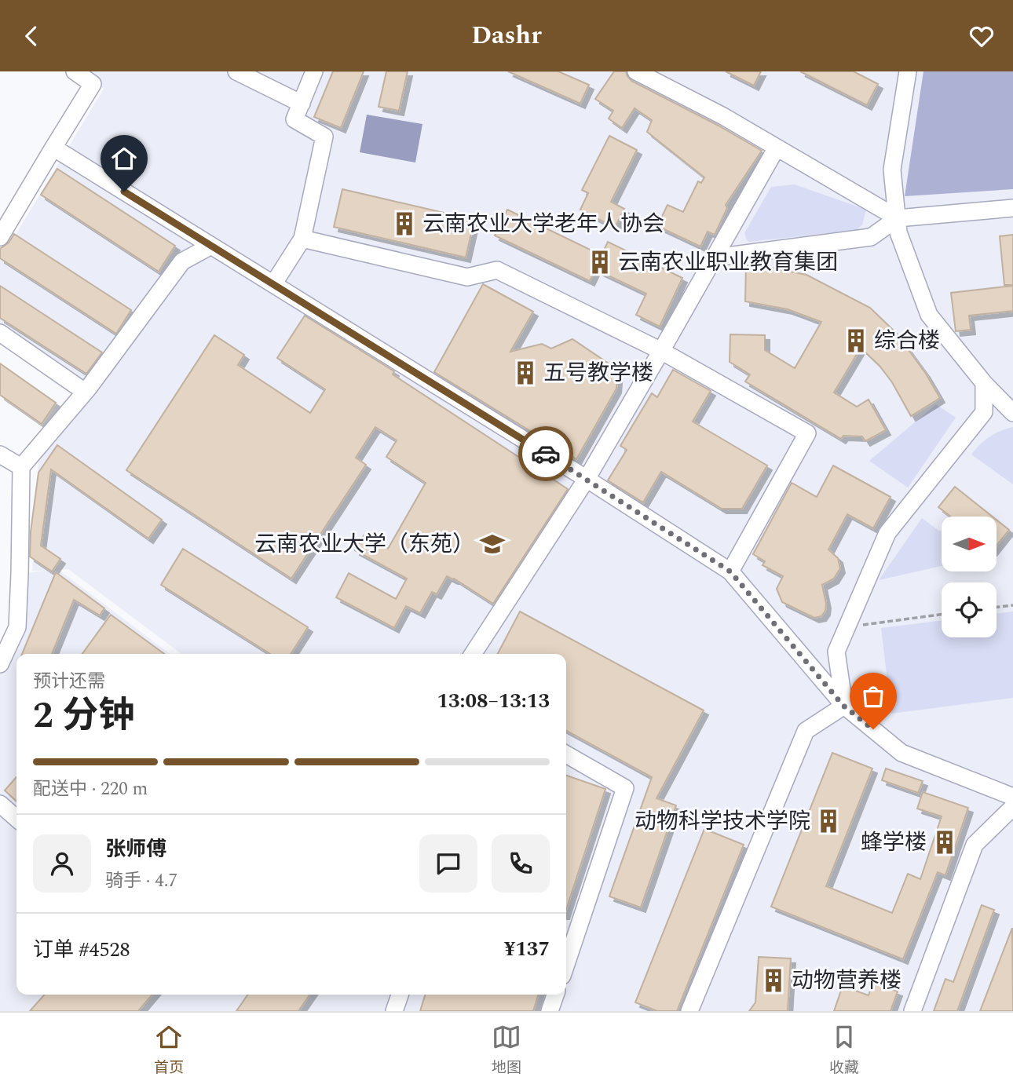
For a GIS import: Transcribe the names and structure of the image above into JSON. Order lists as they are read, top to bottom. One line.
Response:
{"places":{"building":["云南农业大学老年人协会","云南农业职业教育集团","综合楼","五号教学楼","动物科学技术学院","蜂学楼","动物营养楼"],"school or university":["云南农业大学（东苑）"]},"north":"right","page":{"header":"Dashr","heading":["2 分钟","预计还需","13:08–13:13"],"panel":["张师傅","骑手 · 4.7","订单 #4528","¥137"],"bar":"配送中 · 220 m","tabs":["首页","地图","收藏"]}}
